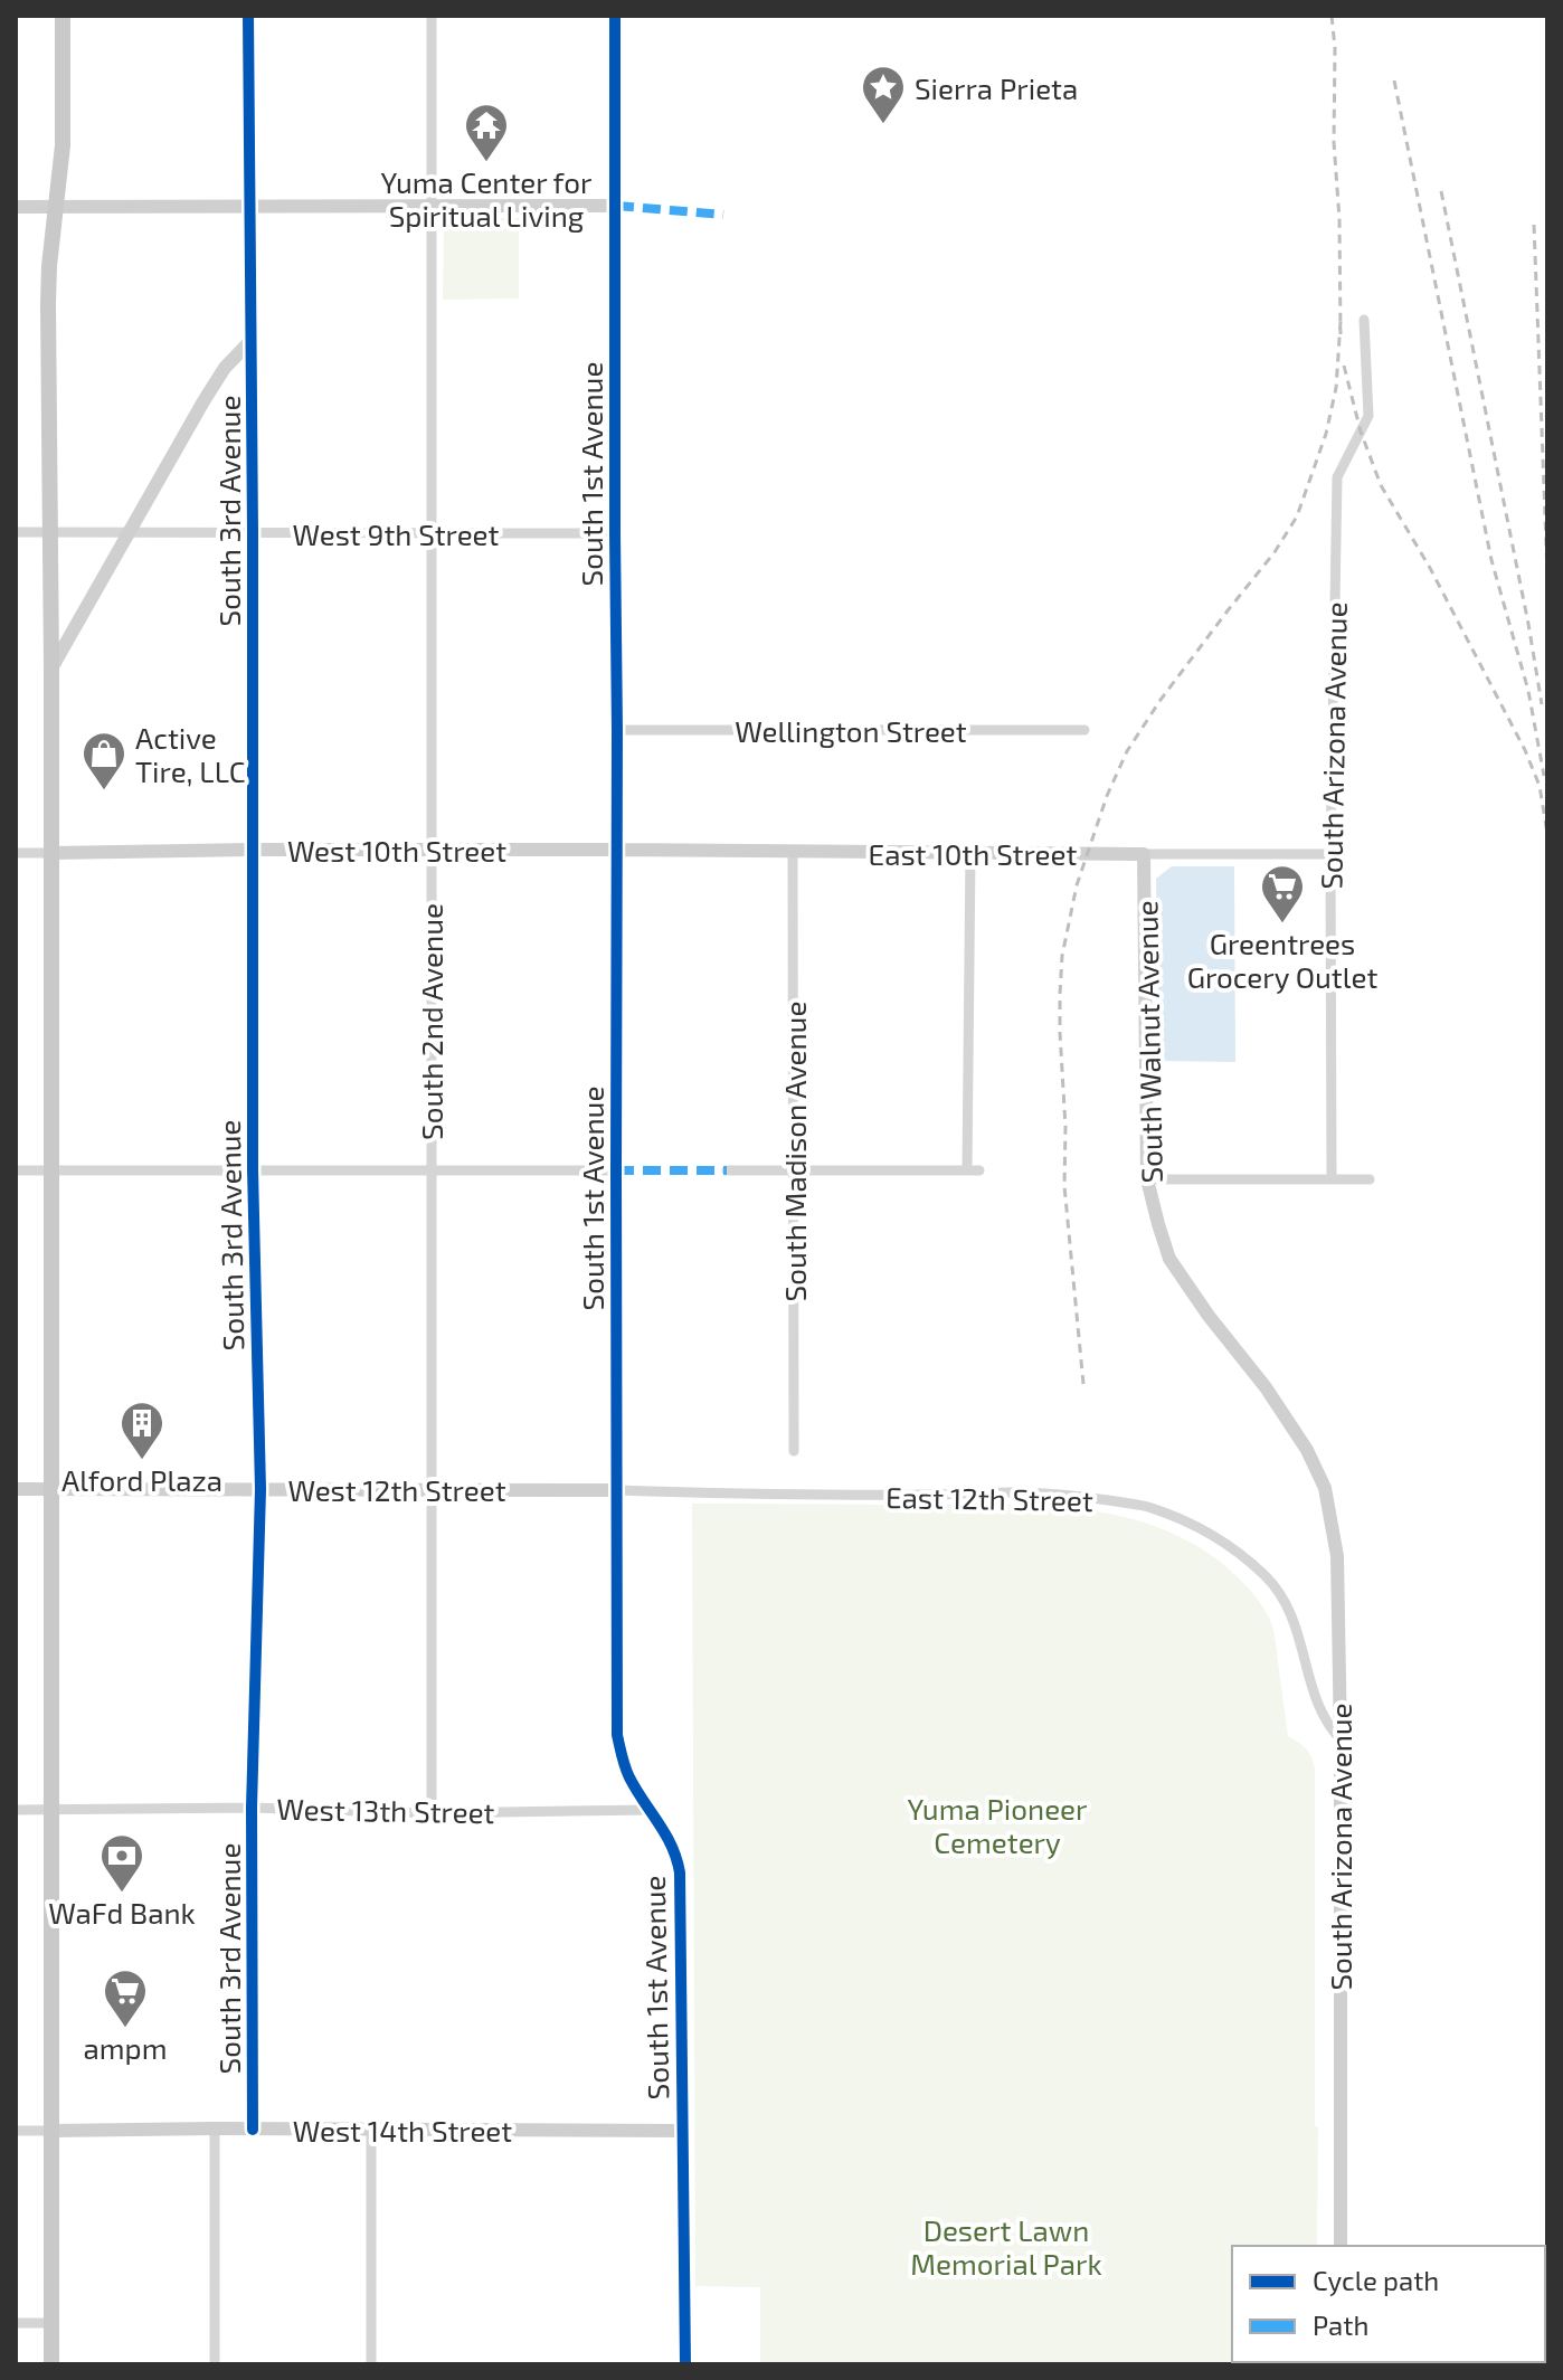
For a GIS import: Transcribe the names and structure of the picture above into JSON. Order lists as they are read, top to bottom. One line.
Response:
{"streets":{"street":["South 1st Avenue","South 3rd Avenue","West 9th Street","Wellington Street","South Arizona Avenue","West 10th Street","East 10th Street","South 2nd Avenue","South Walnut Avenue","South Madison Avenue","West 12th Street","East 12th Street","West 13th Street","West 14th Street"]},"crossings":[["South 1st Avenue","West 9th Street"],["South 1st Avenue","Wellington Street"],["South 1st Avenue","West 10th Street"],["South 1st Avenue","East 10th Street"],["South 1st Avenue","West 12th Street"],["South 1st Avenue","East 12th Street"],["South 1st Avenue","West 13th Street"],["South 1st Avenue","West 14th Street"],["South 3rd Avenue","West 9th Street"],["South 3rd Avenue","West 10th Street"],["South 3rd Avenue","West 12th Street"],["South 3rd Avenue","West 13th Street"],["South 3rd Avenue","West 14th Street"],["West 9th Street","South 2nd Avenue"],["South Arizona Avenue","East 10th Street"],["South Arizona Avenue","South Walnut Avenue"],["South Arizona Avenue","East 12th Street"],["West 10th Street","East 10th Street"],["West 10th Street","South 2nd Avenue"],["East 10th Street","South Walnut Avenue"],["East 10th Street","South Madison Avenue"],["South 2nd Avenue","West 12th Street"],["South 2nd Avenue","West 13th Street"],["West 12th Street","East 12th Street"]],"parks":["Yuma Pioneer Cemetery","Desert Lawn Memorial Park"],"places":{"place":["Sierra Prieta"],"temple":["Yuma Center for Spiritual Living"],"shop":["Active Tire, LLC"],"supermarket":["Greentrees Grocery Outlet","ampm"],"building":["Alford Plaza"],"bank":["WaFd Bank"]},"legend":["Cycle path","Path"]}
